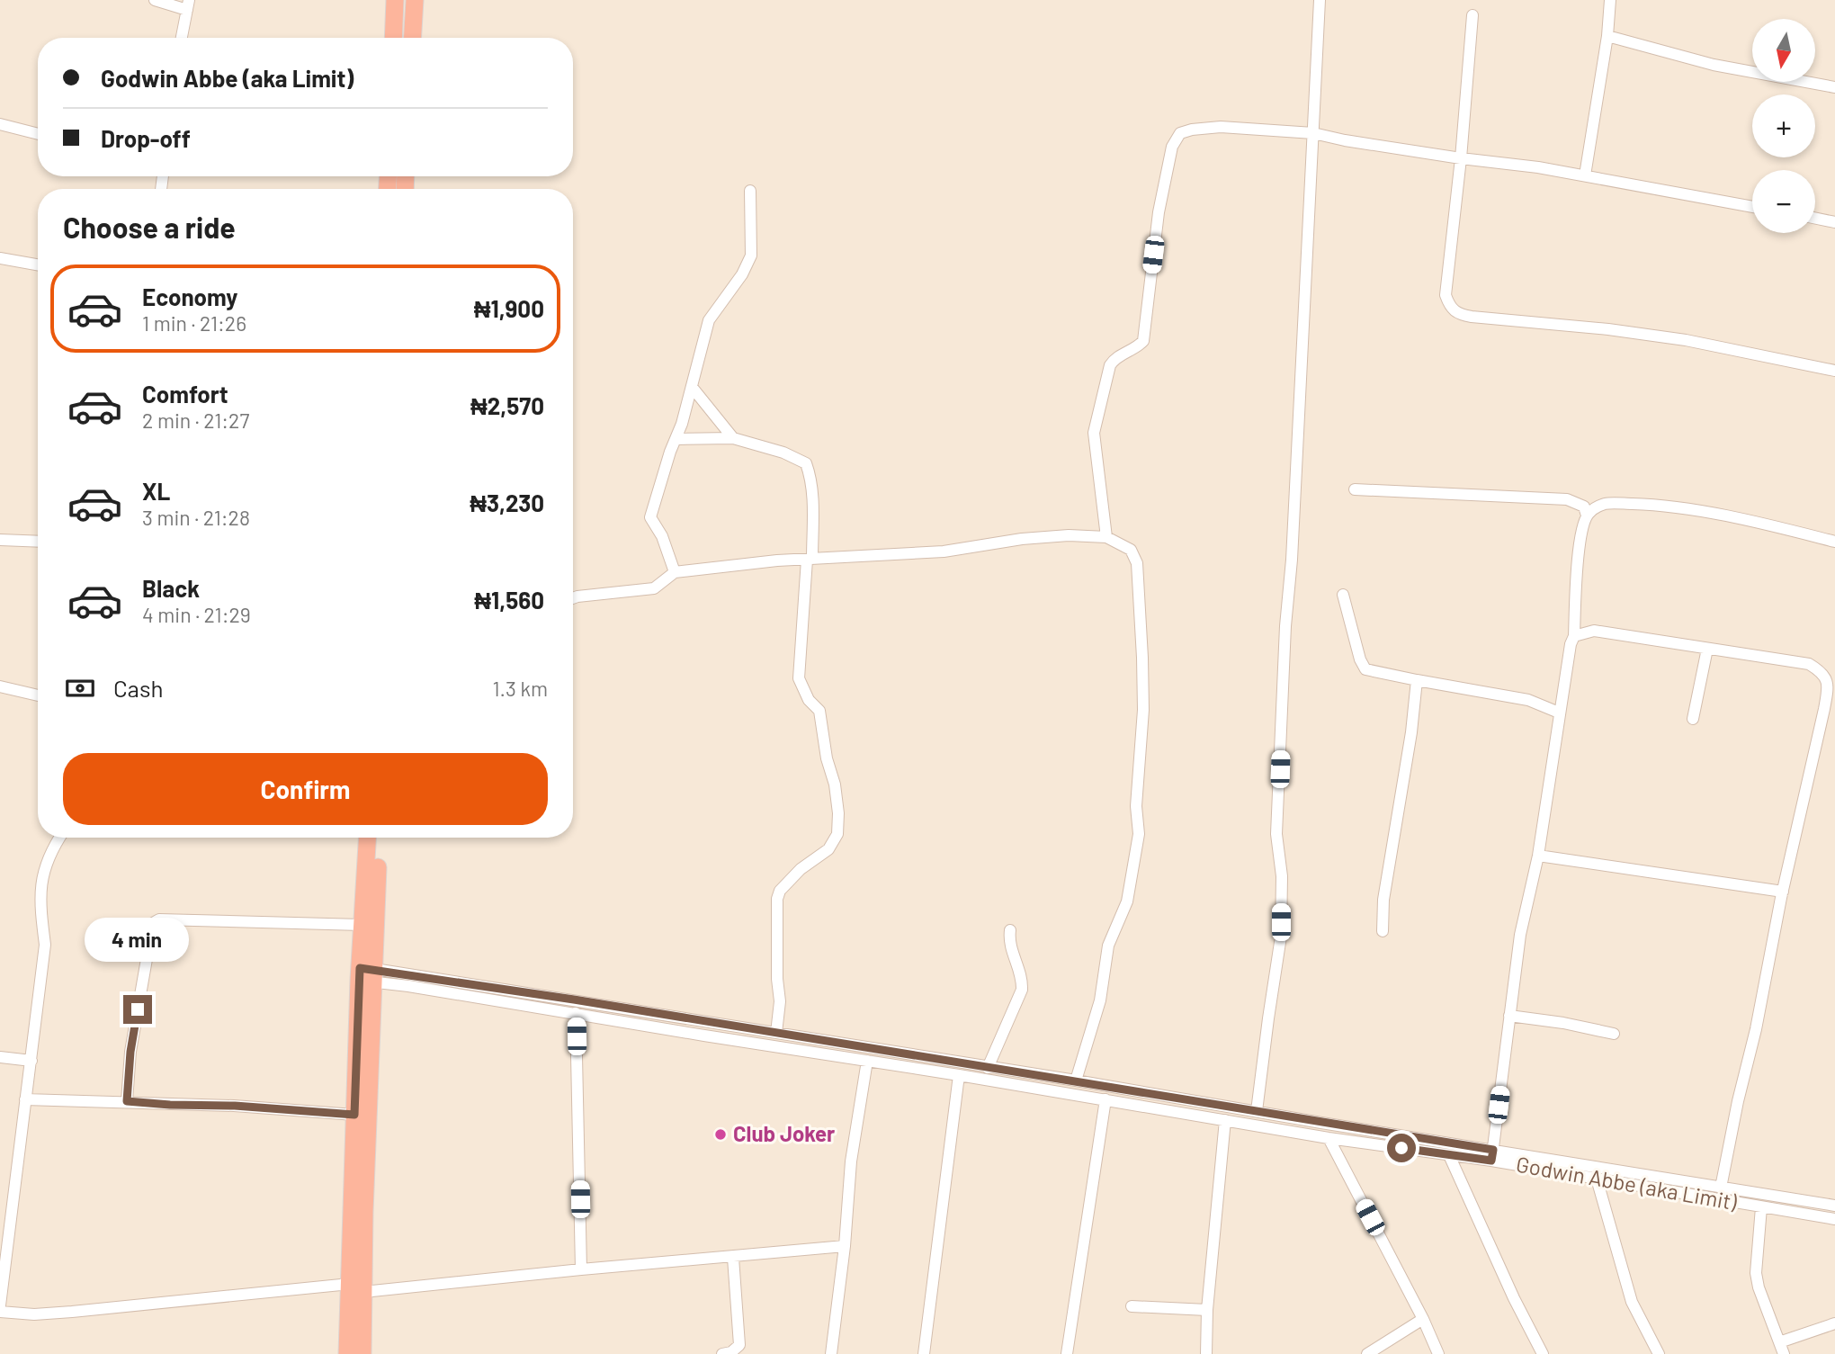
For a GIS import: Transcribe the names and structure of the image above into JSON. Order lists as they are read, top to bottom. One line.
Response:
{"streets":{"street":["Godwin Abbe (aka Limit)"]},"places":["Club Joker"],"north":"bottom","page":{"map_buttons":["+","−"],"banner":["Godwin Abbe (aka Limit)","Drop-off"],"heading":"Choose a ride","list":[{"name":"Economy","note":"1 min · 21:26","value":"₦1,900"},{"name":"Comfort","note":"2 min · 21:27","value":"₦2,570"},{"name":"XL","note":"3 min · 21:28","value":"₦3,230"},{"name":"Black","note":"4 min · 21:29","value":"₦1,560"}],"pay":["Cash","1.3 km"],"buttons":"Confirm","bubble":"4 min"}}
